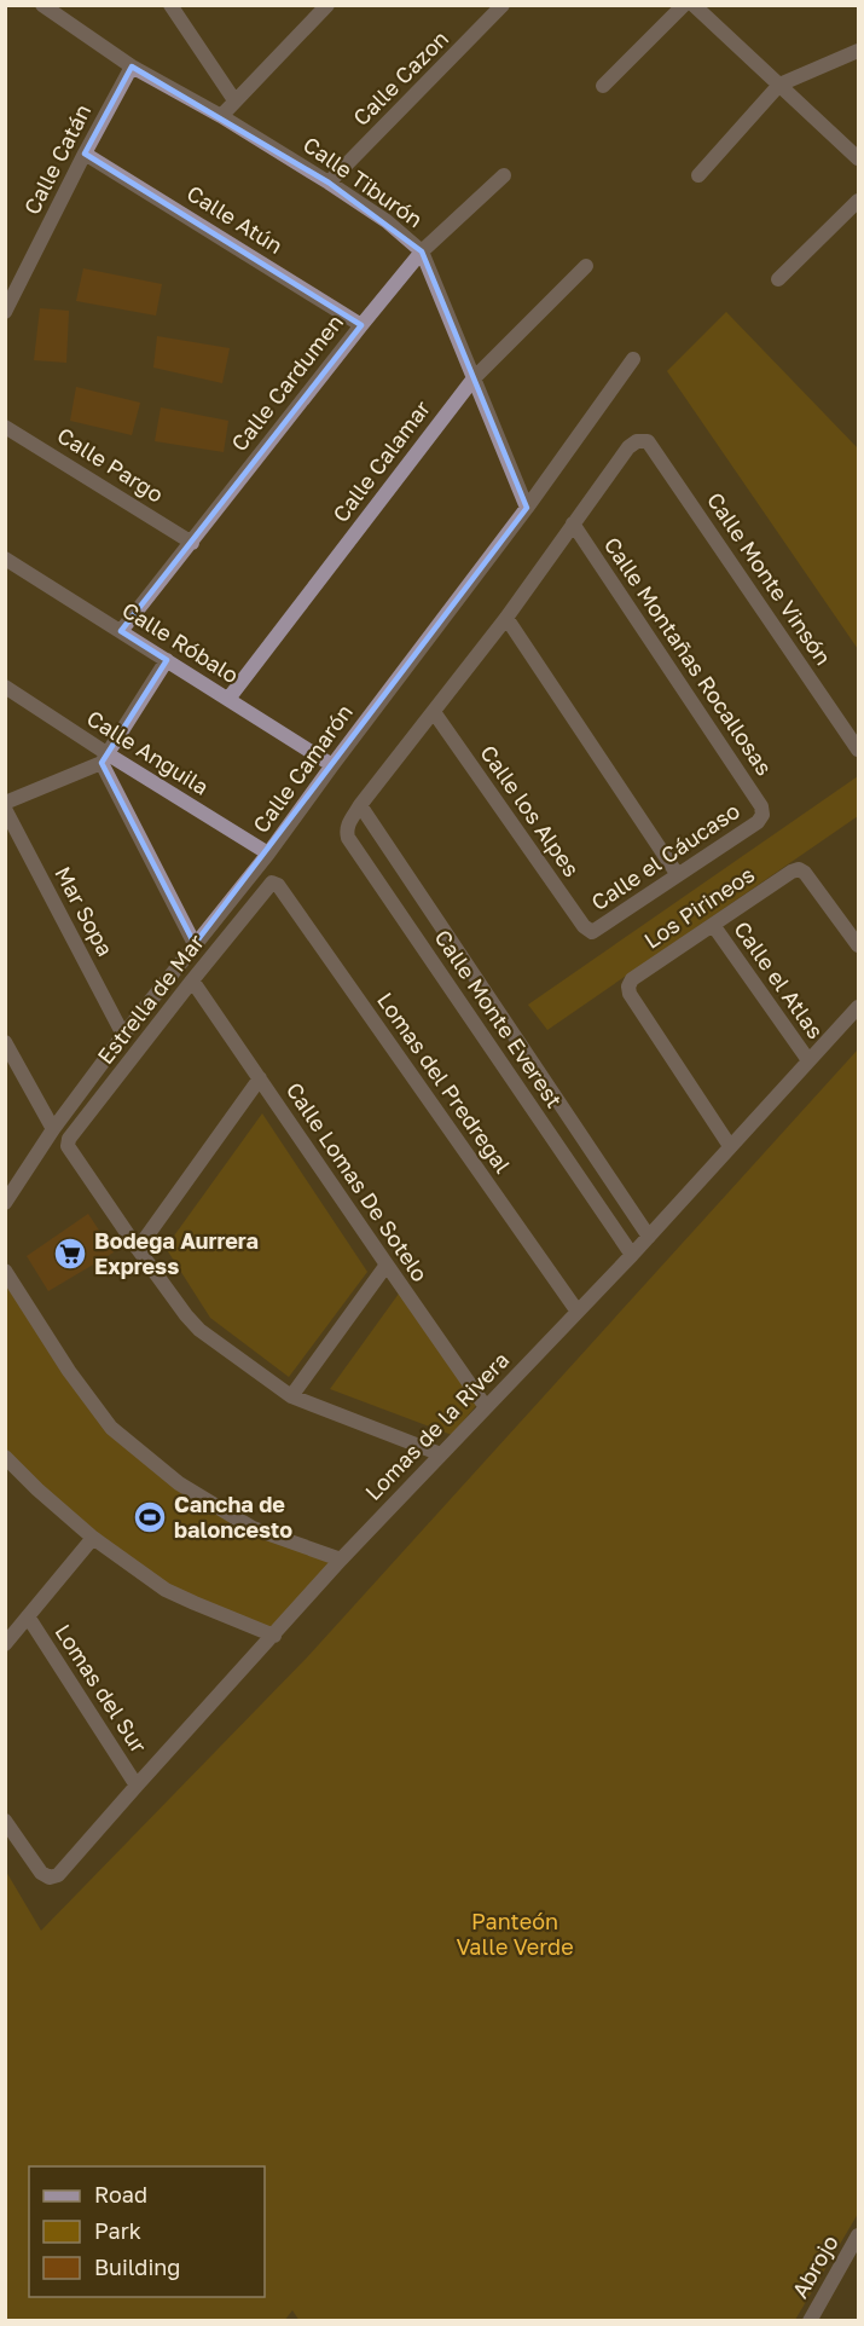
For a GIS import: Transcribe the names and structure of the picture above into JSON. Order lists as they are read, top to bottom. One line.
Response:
{"streets":{"street":["Calle Cazon","Calle Catán","Calle Tiburón","Calle Atún","Calle Cardumen","Calle Calamar","Calle Pargo","Calle Monte Vinsón","Calle Róbalo","Calle Montañas Rocallosas","Calle Anguila","Calle Camarón","Calle los Alpes","Calle el Cáucaso","Los Pirineos","Mar Sopa","Calle el Atlas","Estrella de Mar","Calle Monte Everest","Lomas del Predregal","Calle Lomas De Sotelo","Lomas de la Rivera","Lomas del Sur","Abrojo"]},"crossings":[["Calle Cazon","Calle Tiburón"],["Calle Catán","Calle Tiburón"],["Calle Catán","Calle Atún"],["Calle Tiburón","Calle Cardumen"],["Calle Tiburón","Calle Calamar"],["Calle Tiburón","Calle Camarón"],["Calle Atún","Calle Cardumen"],["Calle Cardumen","Calle Pargo"],["Calle Cardumen","Calle Róbalo"],["Calle Calamar","Calle Róbalo"],["Calle Monte Vinsón","Calle Monte Everest"],["Calle Róbalo","Calle Camarón"],["Calle Montañas Rocallosas","Calle el Cáucaso"],["Calle Montañas Rocallosas","Calle Monte Everest"],["Calle Anguila","Calle Camarón"],["Calle Camarón","Mar Sopa"],["Calle los Alpes","Calle el Cáucaso"],["Calle los Alpes","Calle Monte Everest"],["Los Pirineos","Calle el Atlas"],["Los Pirineos","Lomas de la Rivera"],["Calle el Atlas","Lomas de la Rivera"],["Estrella de Mar","Lomas del Predregal"],["Estrella de Mar","Calle Lomas De Sotelo"],["Calle Monte Everest","Lomas de la Rivera"],["Lomas del Predregal","Lomas de la Rivera"],["Calle Lomas De Sotelo","Lomas de la Rivera"],["Lomas de la Rivera","Lomas del Sur"]],"parks":["Panteón Valle Verde"],"places":{"supermarket":["Bodega Aurrera Express"],"sports":["Cancha de baloncesto"]},"legend":["Road","Park","Building"]}
